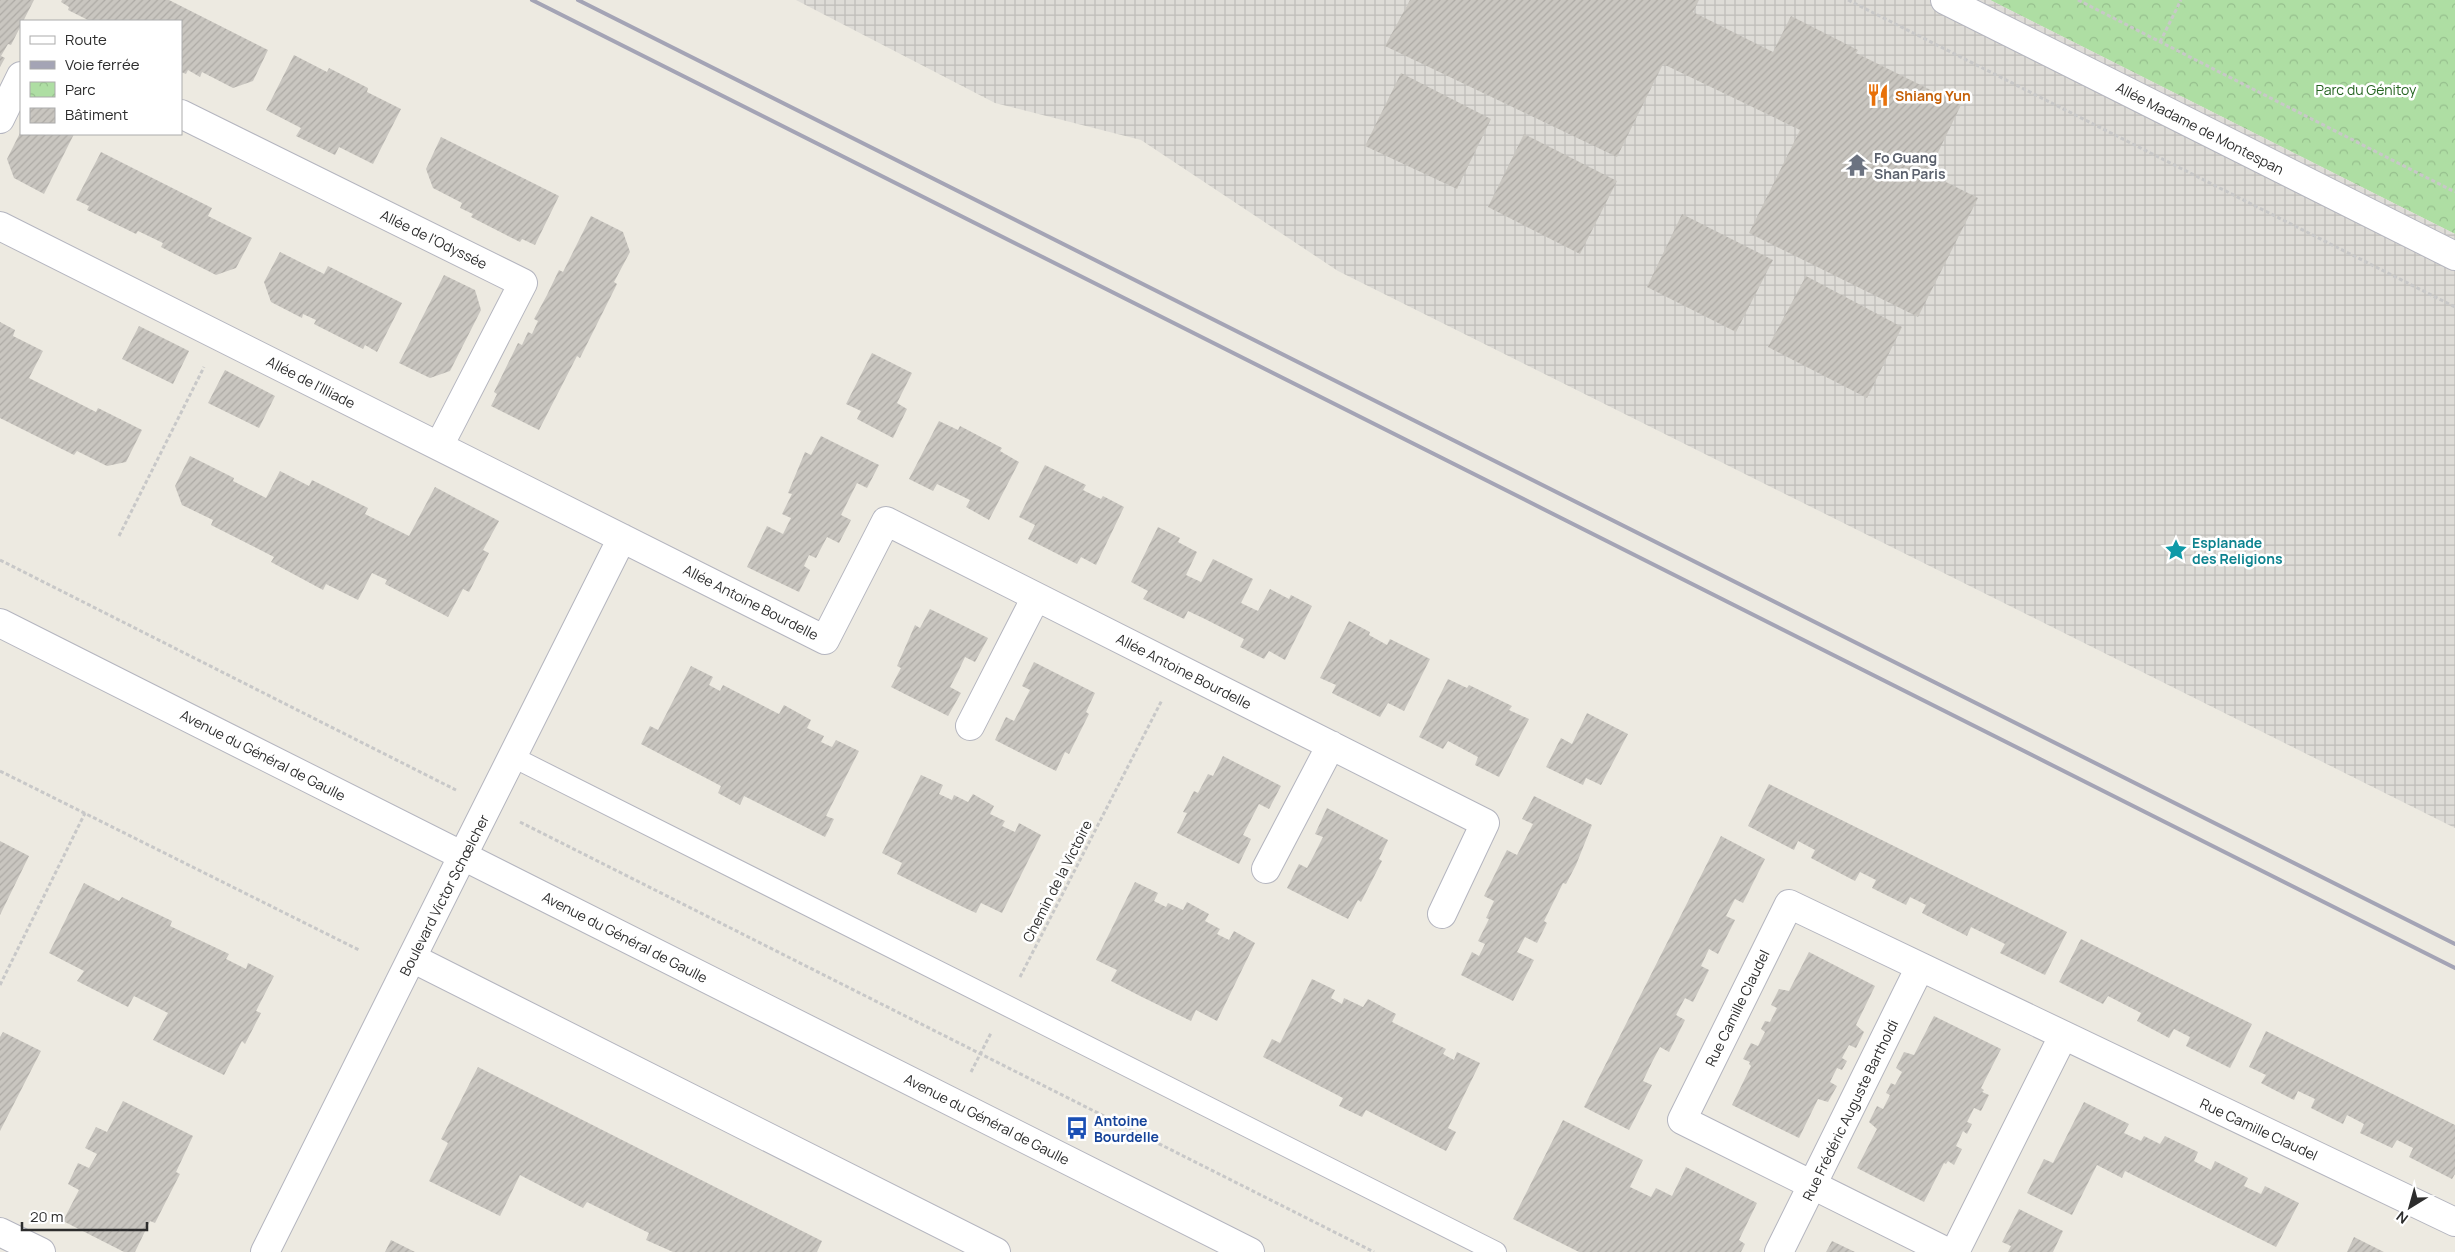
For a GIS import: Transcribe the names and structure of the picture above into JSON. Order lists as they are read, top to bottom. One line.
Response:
{"streets":{"street":["Allée Madame de Montespan","Allée de l'Odyssée","Allée de l'Illiade","Allée Antoine Bourdelle","Avenue du Général de Gaulle","Boulevard Victor Schœlcher","Rue Camille Claudel","Rue Frédéric Auguste Bartholdi"],"path":["Chemin de la Victoire"]},"crossings":[["Allée de l'Odyssée","Allée de l'Illiade"],["Allée de l'Illiade","Allée Antoine Bourdelle"],["Allée de l'Illiade","Boulevard Victor Schœlcher"],["Allée Antoine Bourdelle","Chemin de la Victoire"],["Allée Antoine Bourdelle","Boulevard Victor Schœlcher"],["Avenue du Général de Gaulle","Chemin de la Victoire"],["Avenue du Général de Gaulle","Boulevard Victor Schœlcher"],["Rue Camille Claudel","Rue Frédéric Auguste Bartholdi"]],"parks":["Parc du Génitoy"],"places":{"restaurant":["Shiang Yun"],"temple":["Fo Guang Shan Paris"],"place":["Esplanade des Religions"],"bus stop":["Antoine Bourdelle"]},"legend":["Route","Voie ferrée","Parc","Bâtiment"],"scale_bar":"20 m","north":"bottom left"}
